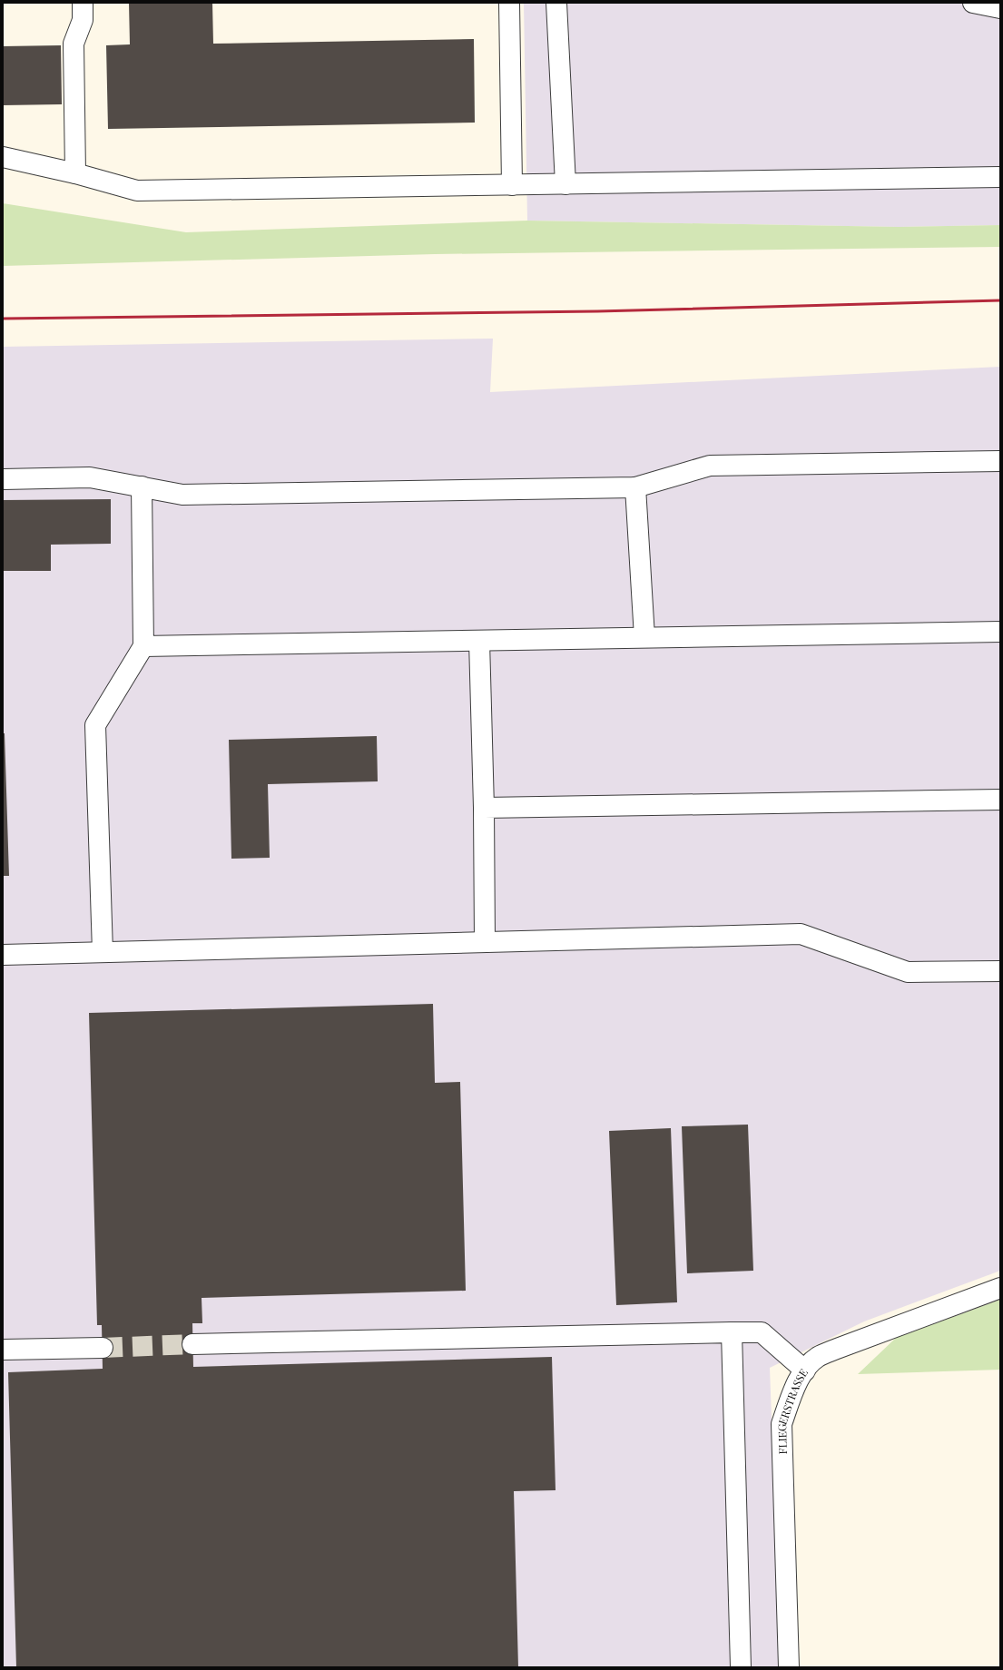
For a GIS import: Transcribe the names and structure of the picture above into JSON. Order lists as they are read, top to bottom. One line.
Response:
{"streets":{"street":["FLIEGERSTRASSE"]}}
